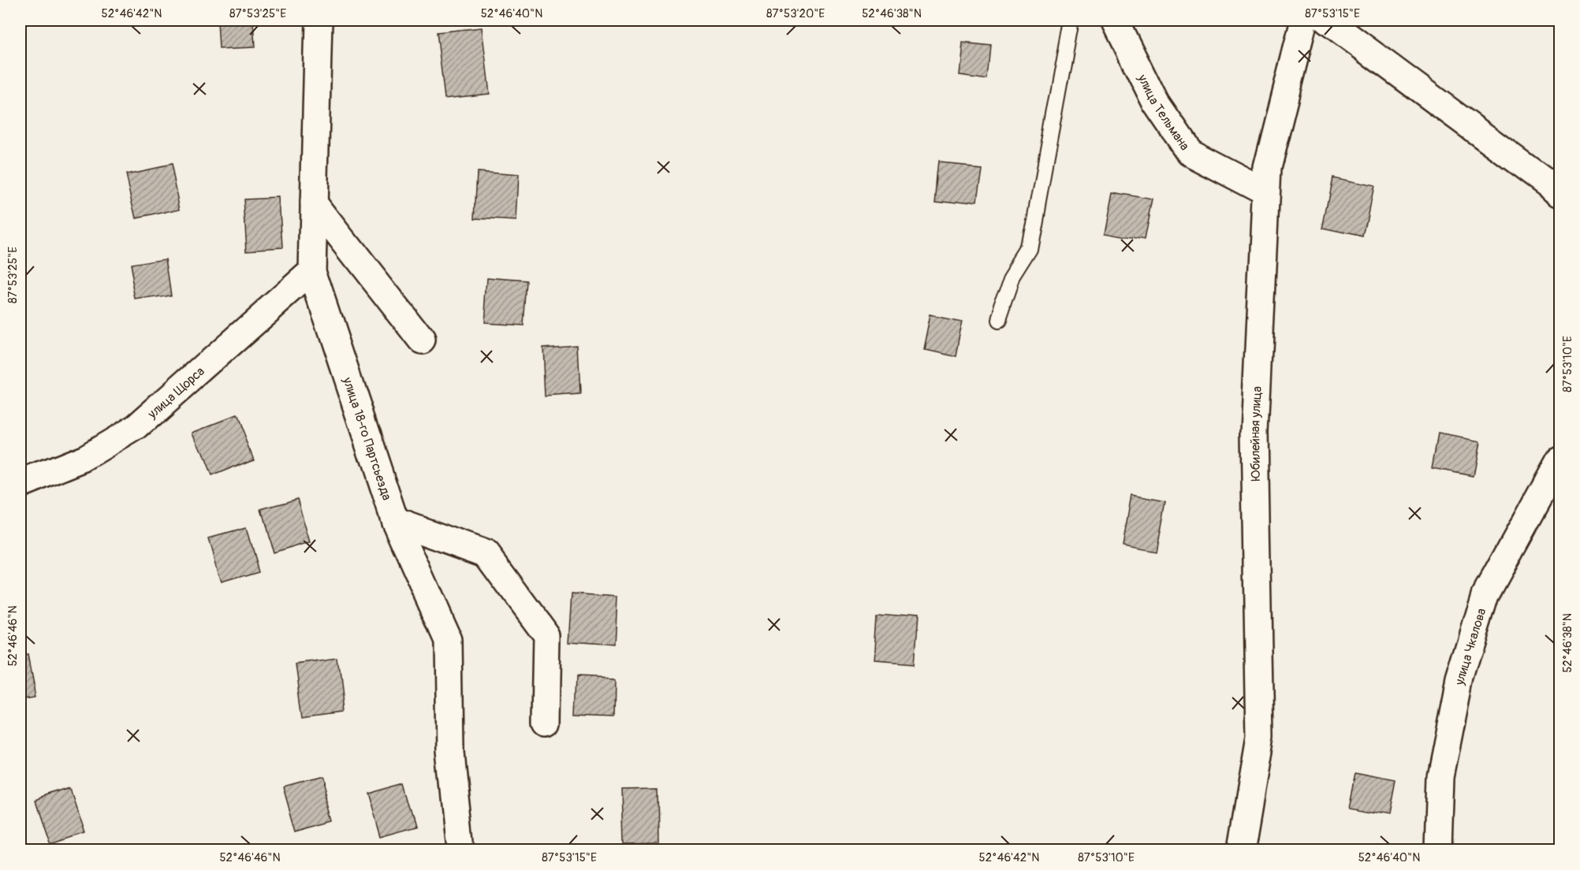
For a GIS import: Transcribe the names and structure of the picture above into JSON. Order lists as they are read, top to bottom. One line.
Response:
{"streets":{"street":["улица Тельмана","улица Щорса","Юбилейная улица","улица 18-го Партсьезда","улица Чкалова"]},"crossings":[["улица Тельмана","Юбилейная улица"],["улица Щорса","улица 18-го Партсьезда"]],"coordinates":["52°46'42\"N","87°53'25\"E","52°46'40\"N","87°53'20\"E","52°46'38\"N","87°53'15\"E","87°53'10\"E","52°46'46\"N"]}
